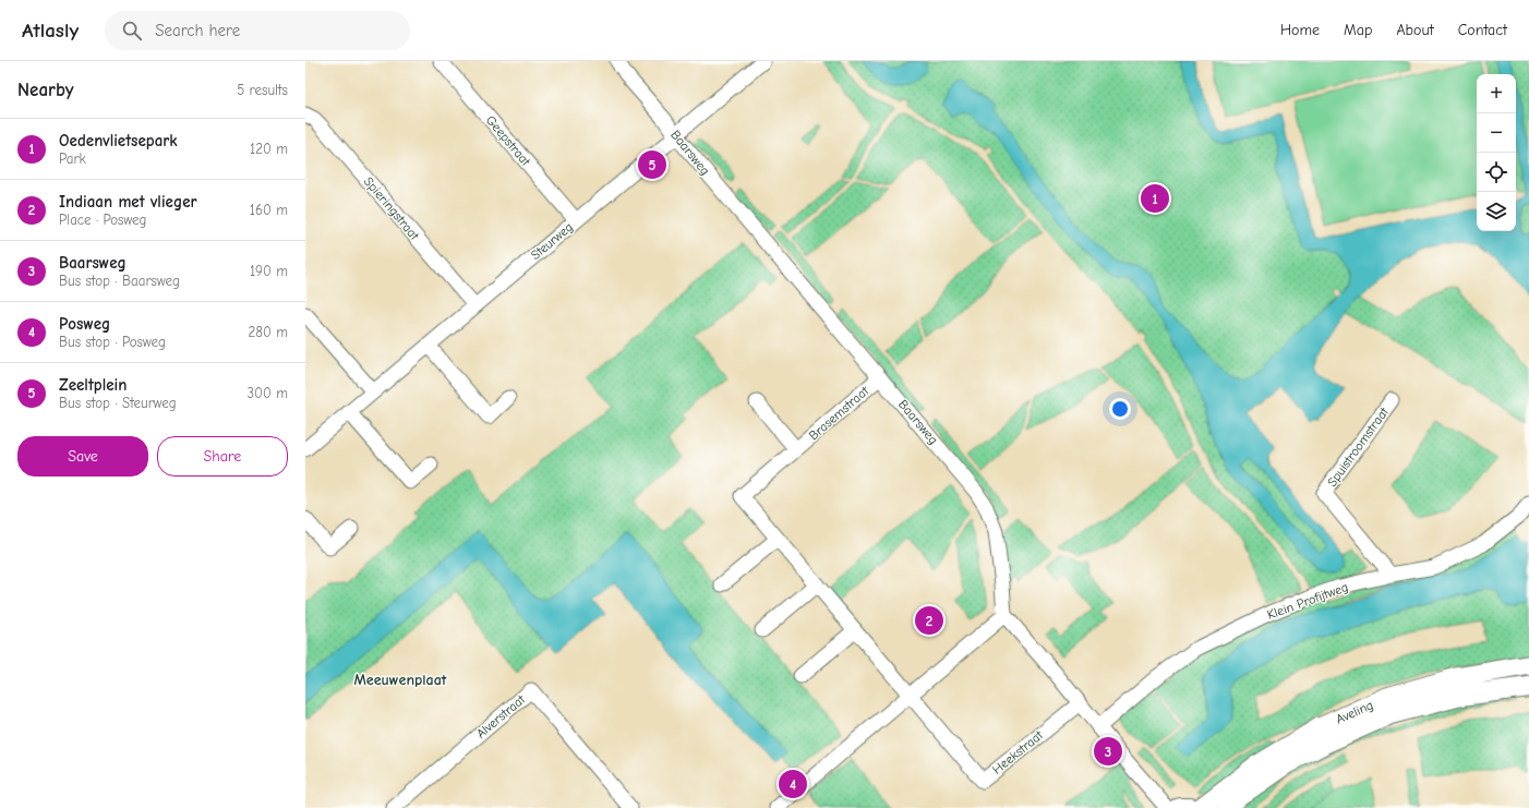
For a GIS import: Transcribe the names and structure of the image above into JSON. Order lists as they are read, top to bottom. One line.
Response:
{"streets":{"main road":["Aveling"],"street":["Geepstraat","Baarsweg","Spieringstraat","Steurweg","Brasemstraat","Spuistroomstraat","Klein Profijtweg","Alverstraat","Heekstraat"]},"crossings":[["Geepstraat","Steurweg"],["Baarsweg","Steurweg"],["Baarsweg","Brasemstraat"],["Spieringstraat","Steurweg"],["Brasemstraat","Heekstraat"],["Spuistroomstraat","Klein Profijtweg"]],"districts":["Meeuwenplaat"],"page":{"header":"Atlasly","search":"Search here","nav":["Home","Map","About","Contact"],"heading":["Nearby","5 results"],"map_buttons":["+","−"],"list":[{"mark":"1","name":"Oedenvlietsepark","note":"Park","value":"120 m"},{"mark":"2","name":"Indiaan met vlieger","note":"Place · Posweg","value":"160 m"},{"mark":"3","name":"Baarsweg","note":"Bus stop · Baarsweg","value":"190 m"},{"mark":"4","name":"Posweg","note":"Bus stop · Posweg","value":"280 m"},{"mark":"5","name":"Zeeltplein","note":"Bus stop · Steurweg","value":"300 m"}],"pins":["5","1","2","3","4"],"buttons":["Save","Share"]}}
